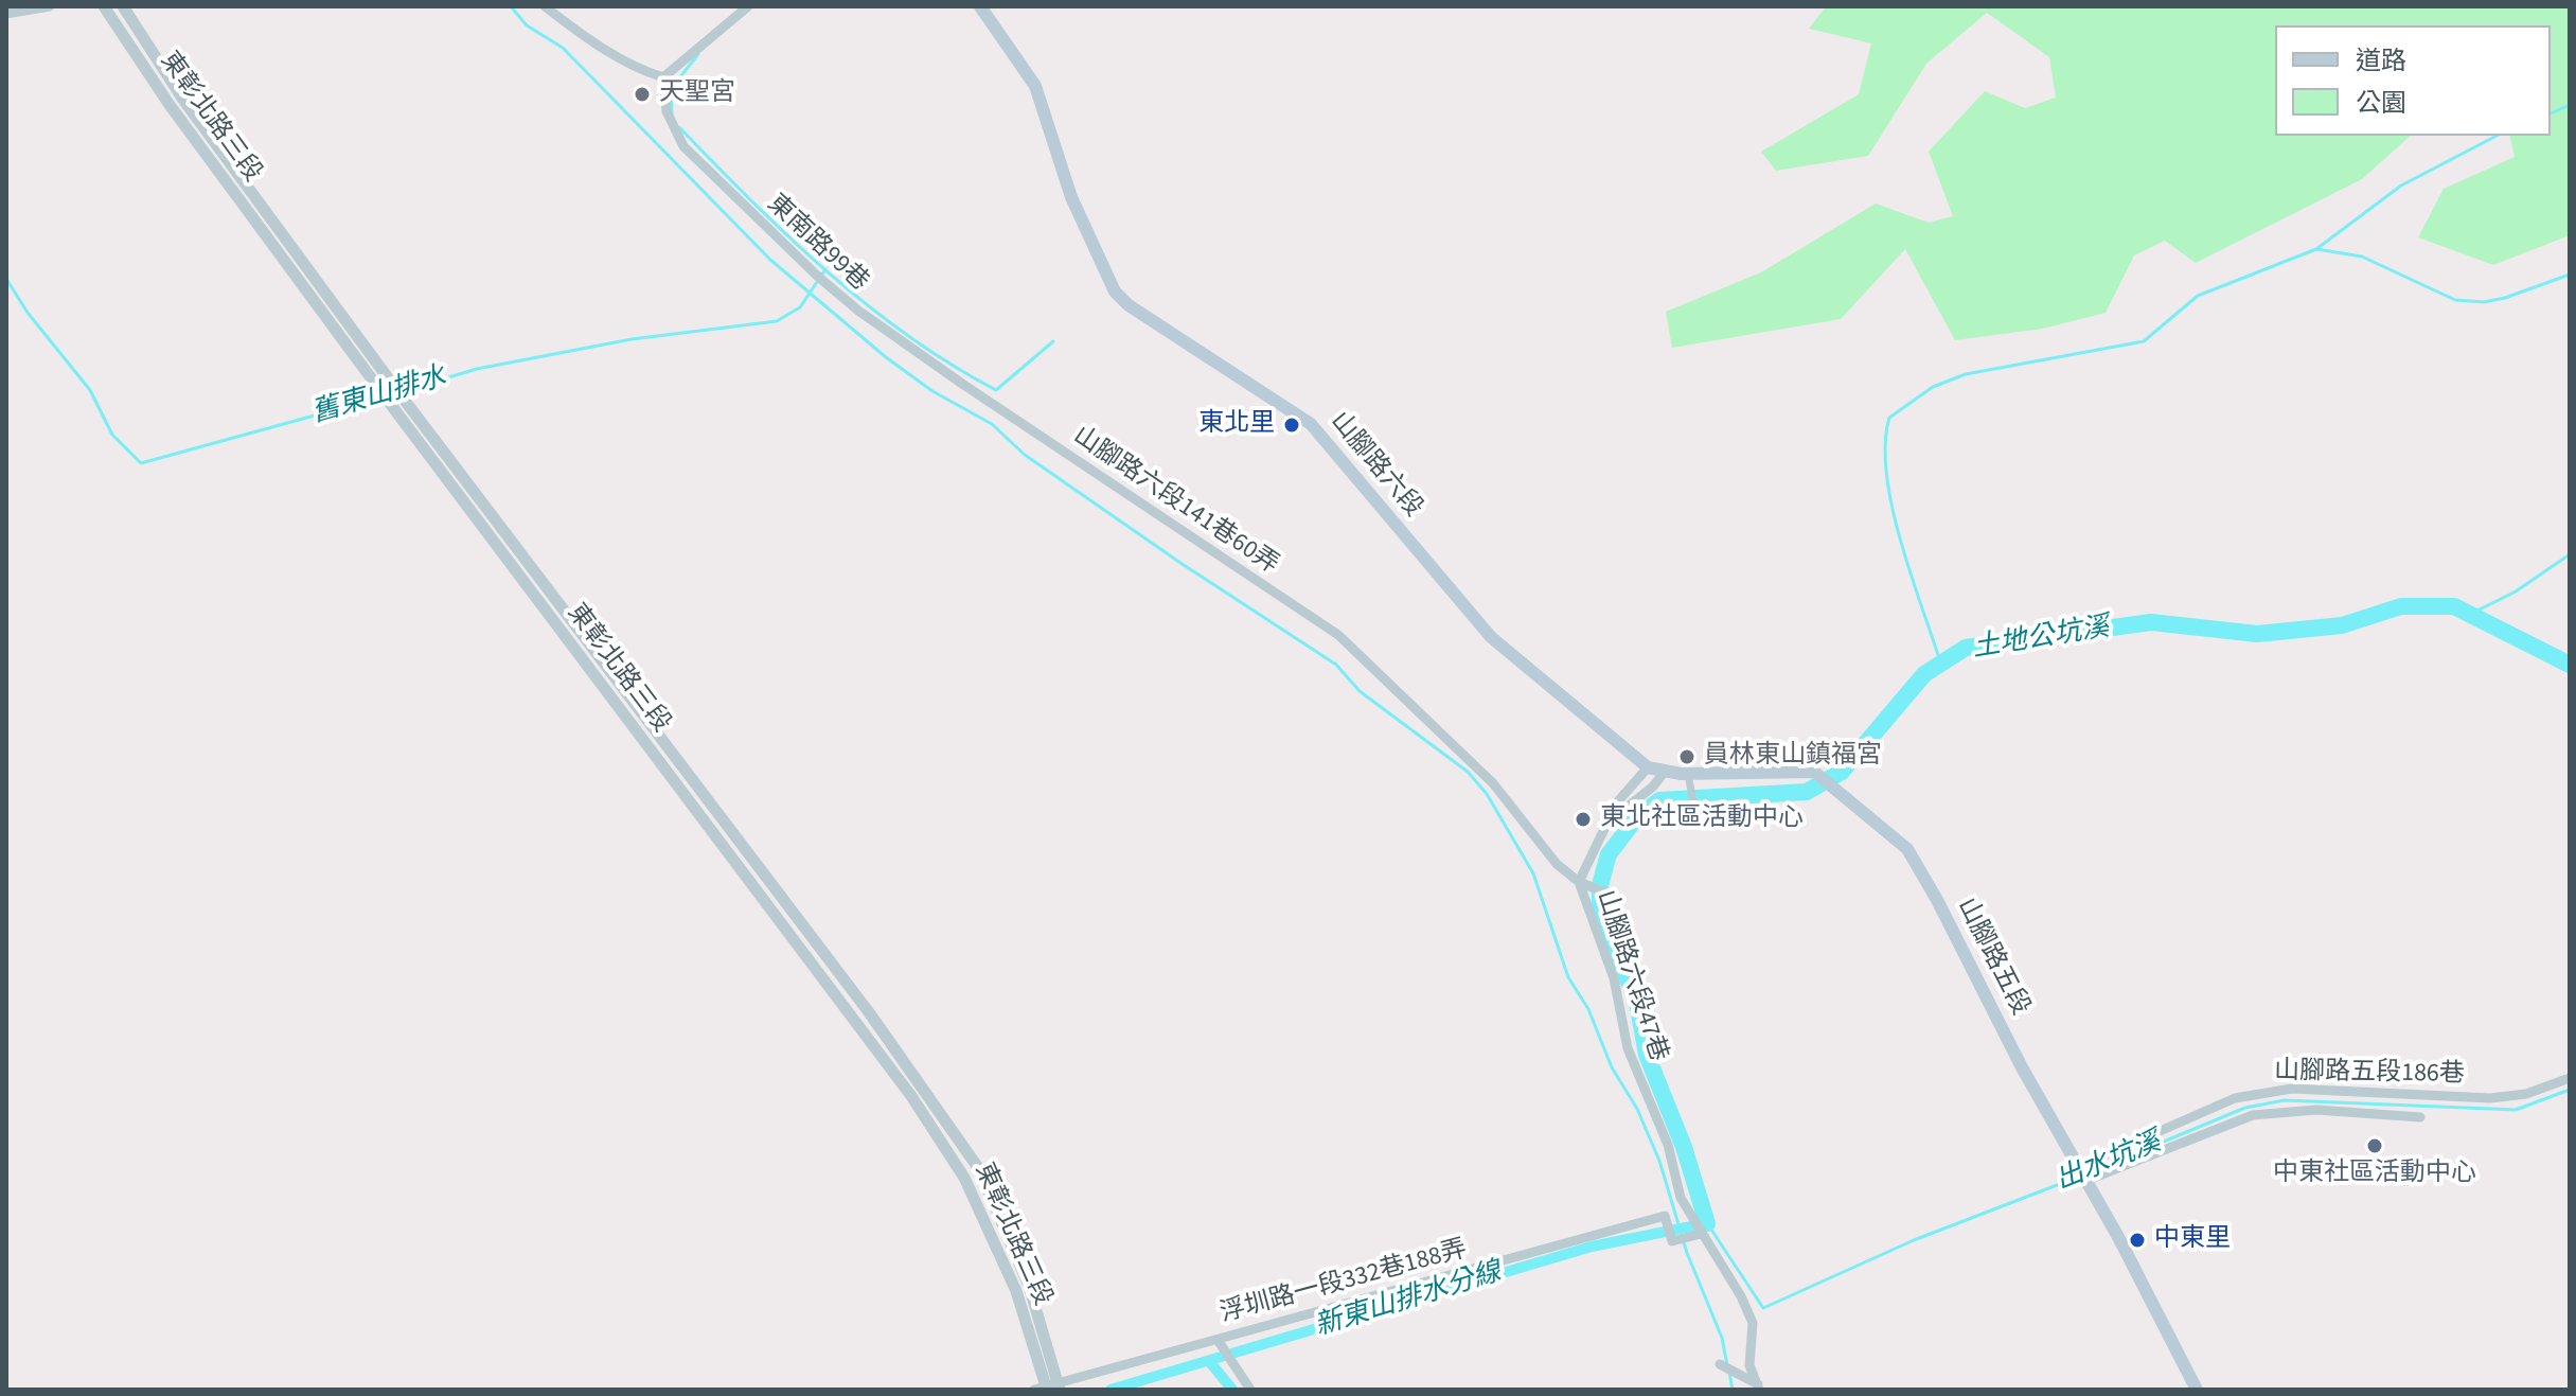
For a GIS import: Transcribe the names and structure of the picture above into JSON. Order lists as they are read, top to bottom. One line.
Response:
{"streets":{"main road":["山腳路六段","山腳路五段"],"street":["東彰北路三段","東南路99巷","山腳路六段141巷60弄","山腳路六段47巷","山腳路五段186巷","浮圳路一段332巷188弄"]},"crossings":[["東彰北路三段","浮圳路一段332巷188弄"],["東南路99巷","山腳路六段141巷60弄"],["山腳路六段","山腳路五段"],["山腳路六段","山腳路六段47巷"],["山腳路六段141巷60弄","山腳路六段47巷"],["山腳路五段","山腳路五段186巷"],["山腳路六段47巷","浮圳路一段332巷188弄"]],"water":["舊東山排水","土地公坑溪","出水坑溪","新東山排水分線"],"places":["天聖宮","東北里","員林東山鎮福宮","東北社區活動中心","中東社區活動中心","中東里"],"legend":["道路","公園"]}
